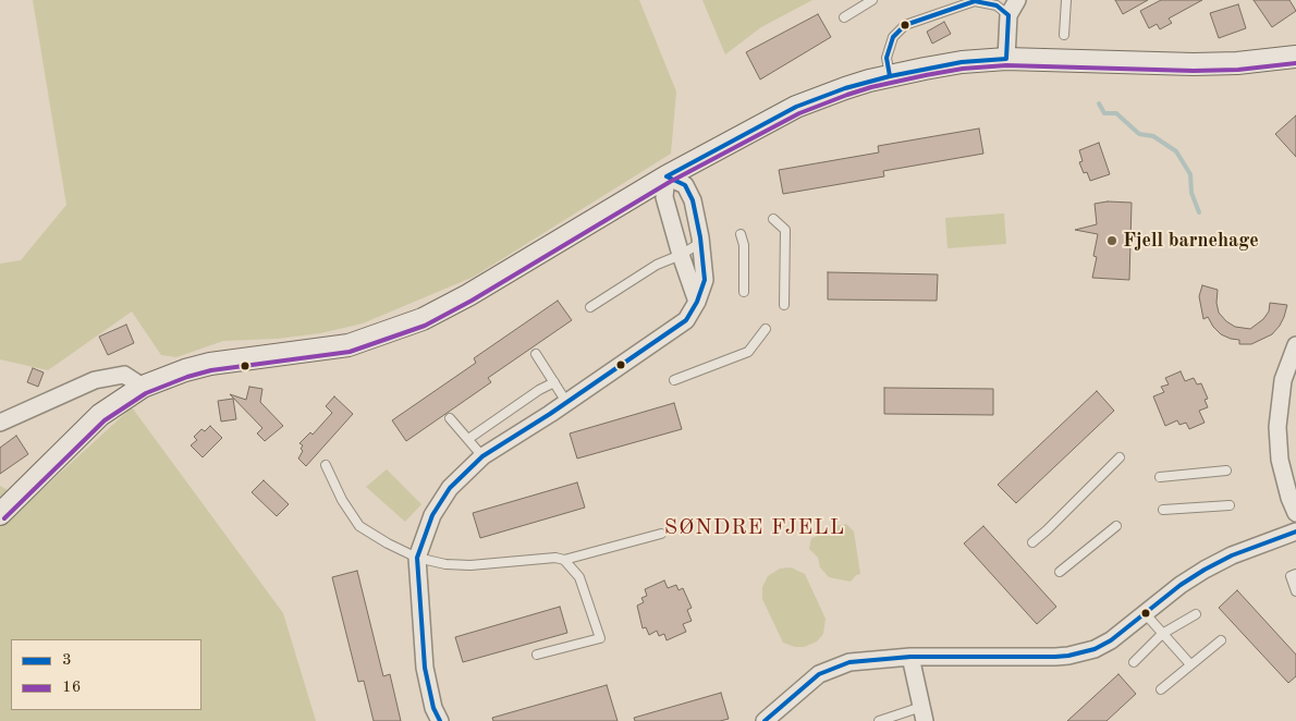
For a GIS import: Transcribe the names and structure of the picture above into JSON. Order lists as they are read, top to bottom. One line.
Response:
{"districts":["SØNDRE FJELL"],"places":["Fjell barnehage"],"lines":["transit line 3","transit line 16"],"legend":["3","16"]}
